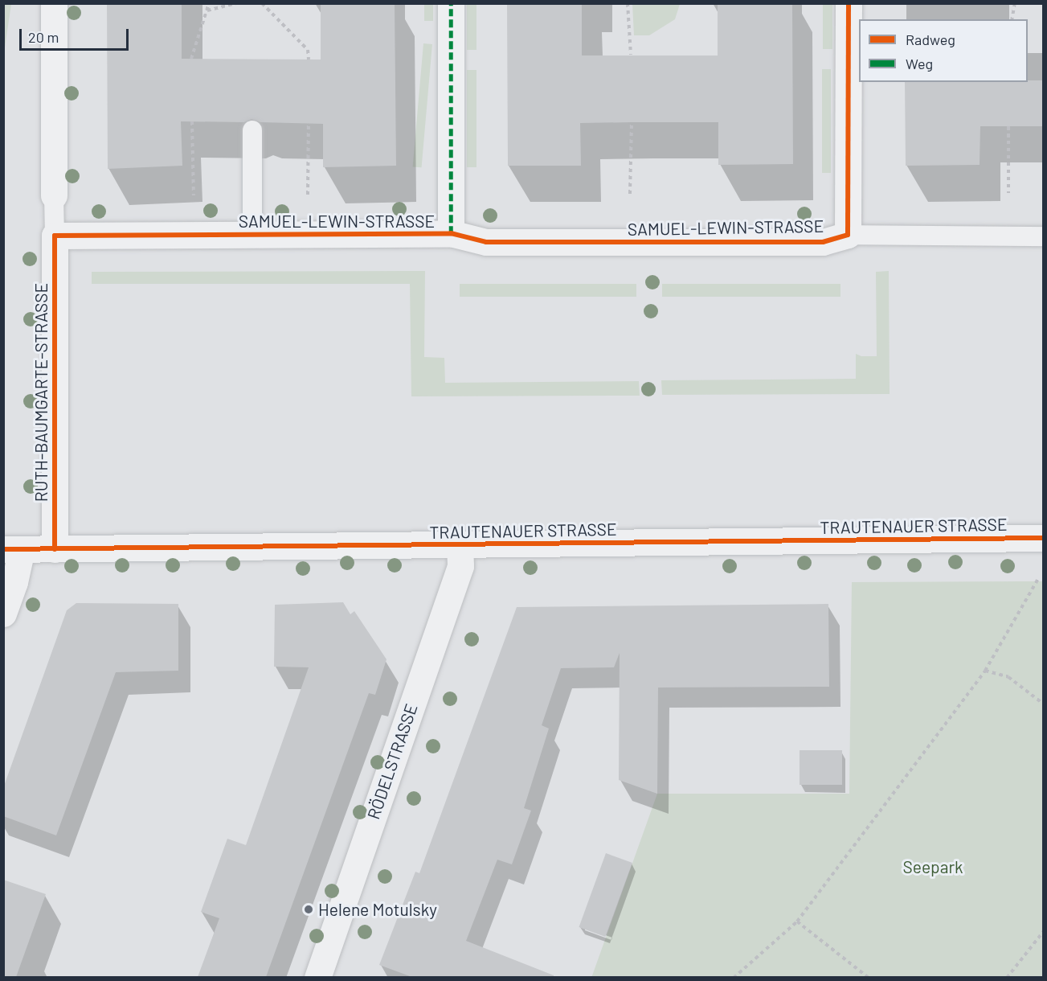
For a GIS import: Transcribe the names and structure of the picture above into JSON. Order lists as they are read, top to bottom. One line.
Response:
{"streets":{"street":["SAMUEL-LEWIN-STRASSE","RUTH-BAUMGARTE-STRASSE","TRAUTENAUER STRASSE","RÖDELSTRASSE"]},"crossings":[["SAMUEL-LEWIN-STRASSE","RUTH-BAUMGARTE-STRASSE"],["RUTH-BAUMGARTE-STRASSE","TRAUTENAUER STRASSE"],["TRAUTENAUER STRASSE","RÖDELSTRASSE"]],"parks":["Seepark"],"places":["Helene Motulsky"],"legend":["Radweg","Weg"],"scale_bar":"20 m"}
